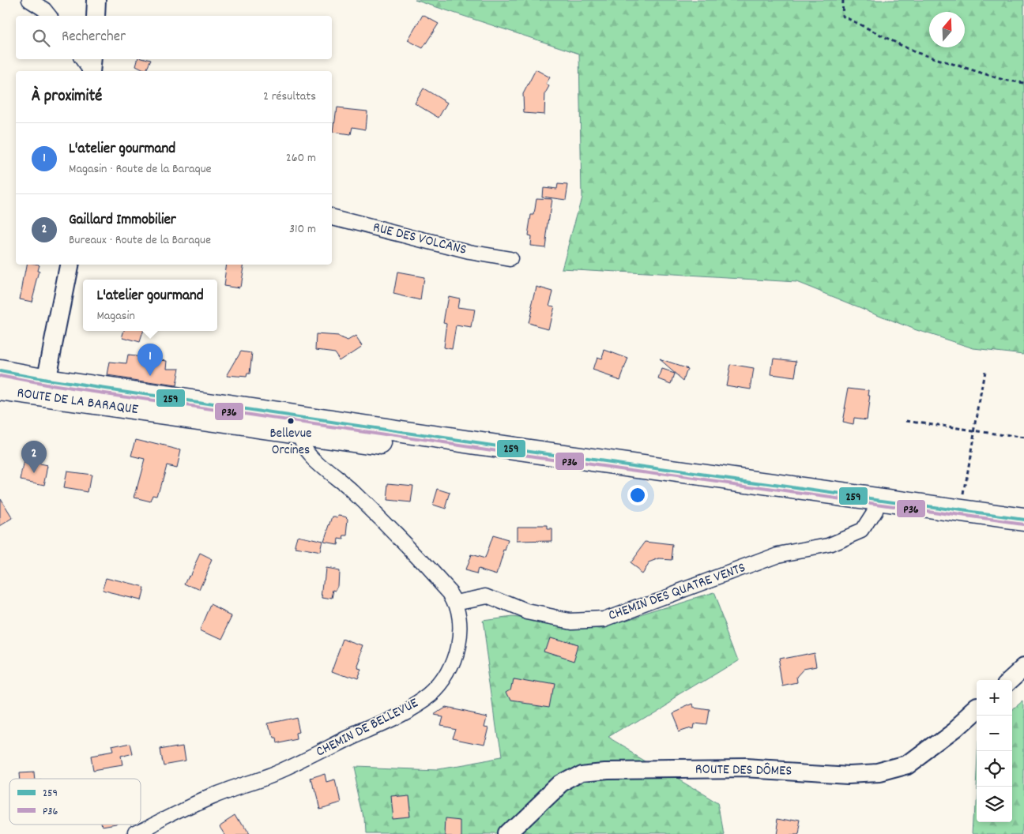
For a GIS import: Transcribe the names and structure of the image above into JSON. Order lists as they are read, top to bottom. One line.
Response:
{"streets":{"main road":["ROUTE DE LA BARAQUE"],"street":["RUE DES VOLCANS","CHEMIN DES QUATRE VENTS","CHEMIN DE BELLEVUE","ROUTE DES DÔMES"]},"crossings":[["ROUTE DE LA BARAQUE","CHEMIN DES QUATRE VENTS"],["CHEMIN DES QUATRE VENTS","CHEMIN DE BELLEVUE"]],"places":["Bellevue Orcines"],"lines":["transit line 259","transit line P36"],"legend":["259","P36"],"north":"top","page":{"search":"Rechercher","heading":["À proximité","2 résultats"],"list":[{"mark":"1","name":"L'atelier gourmand","note":"Magasin · Route de la Baraque","value":"260 m"},{"mark":"2","name":"Gaillard Immobilier","note":"Bureaux · Route de la Baraque","value":"310 m"}],"popup":["L'atelier gourmand","Magasin"],"pins":["1","2"],"map_buttons":["+","−"]}}
